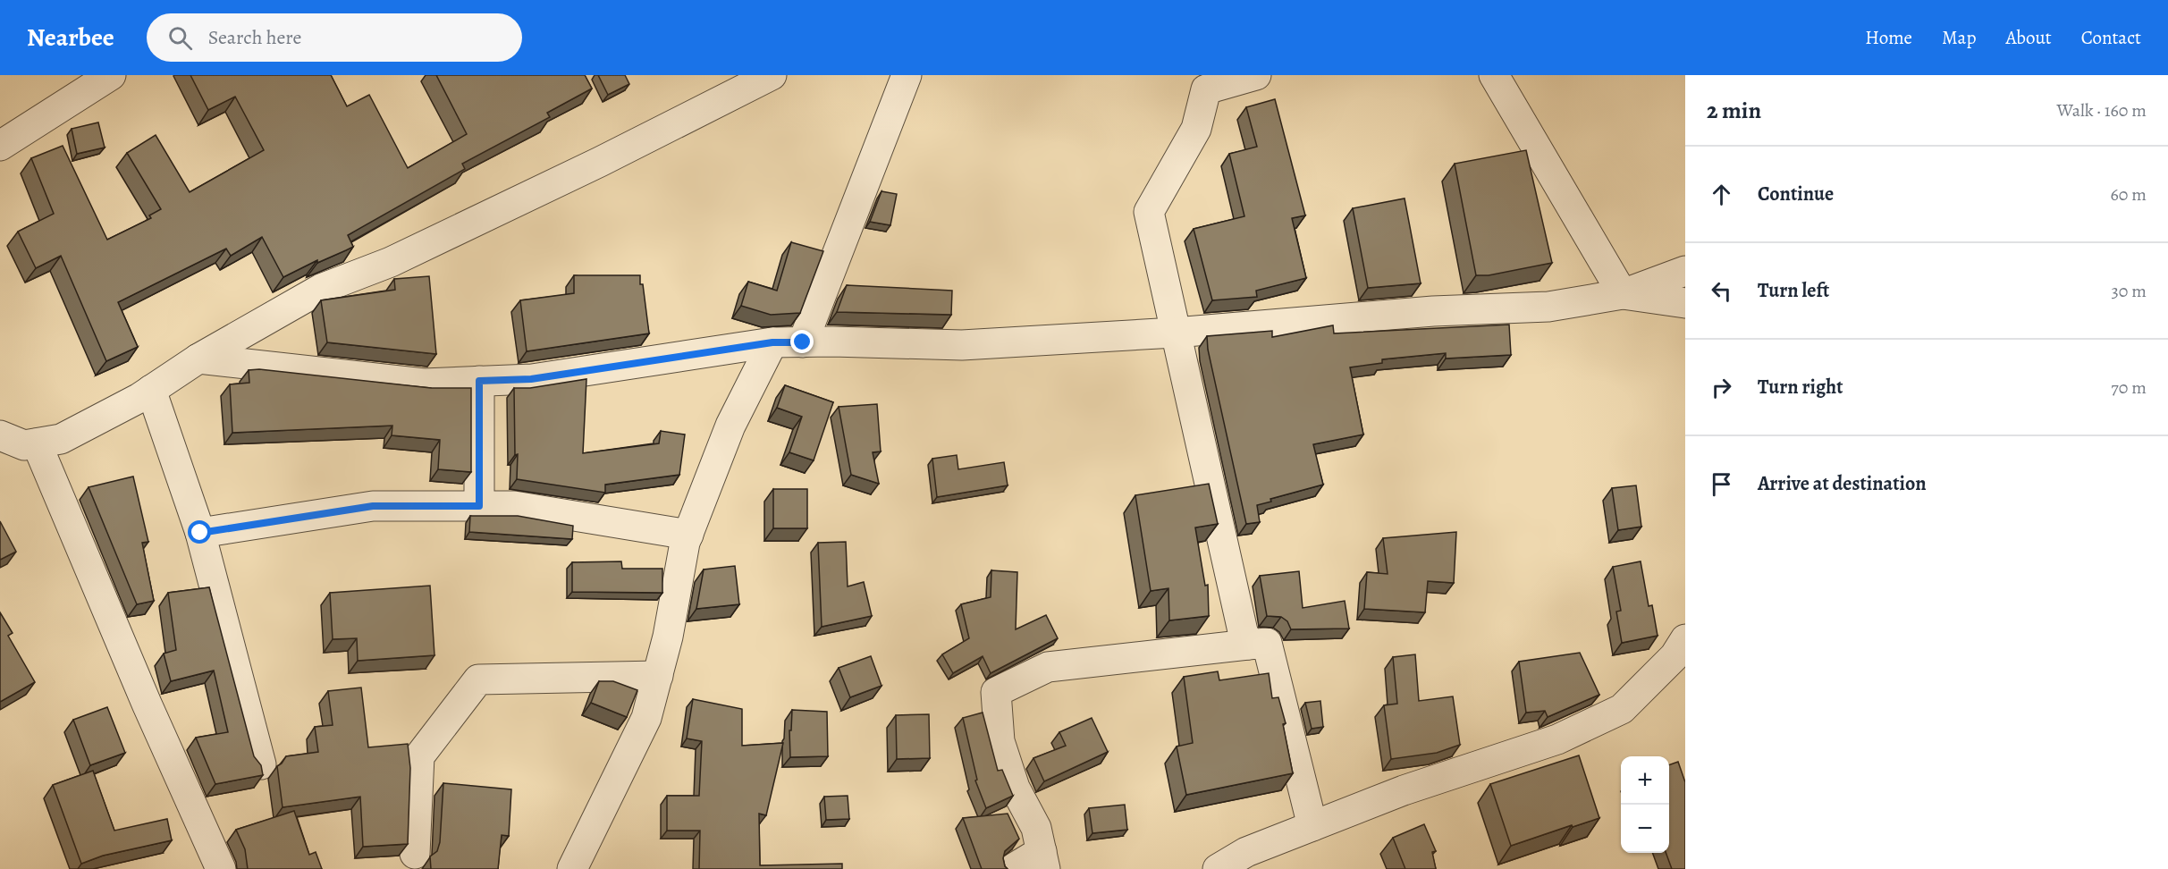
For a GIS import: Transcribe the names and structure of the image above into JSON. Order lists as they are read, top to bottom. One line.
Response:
{"page":{"header":"Nearbee","search":"Search here","nav":["Home","Map","About","Contact"],"heading":["2 min","Walk · 160 m"],"list":[["Continue","60 m"],["Turn left","30 m"],["Turn right","70 m"],"Arrive at destination"],"map_buttons":["+","−"]}}
